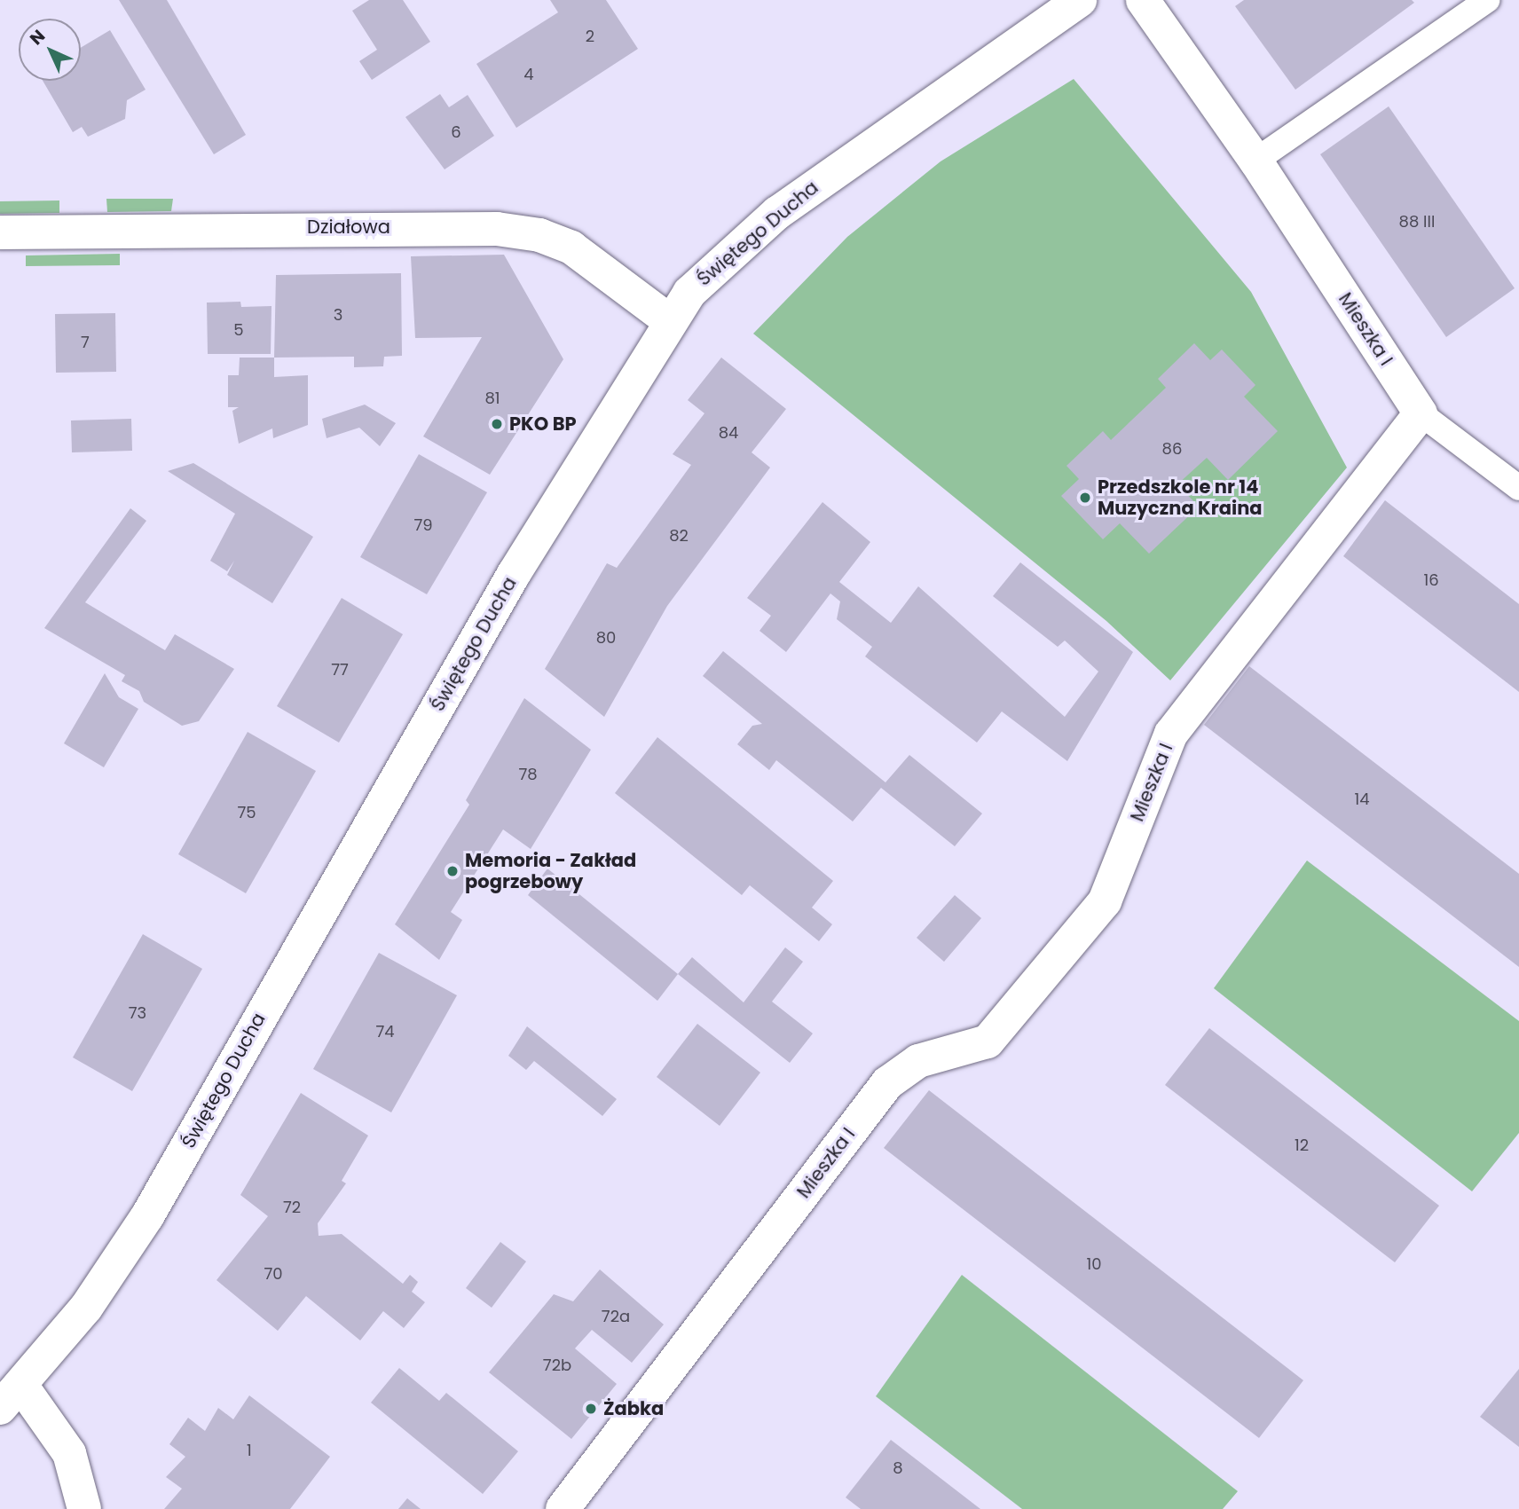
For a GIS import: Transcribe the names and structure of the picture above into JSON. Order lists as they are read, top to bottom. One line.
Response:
{"streets":{"street":["Działowa","Świętego Ducha","Mieszka I"]},"crossings":[["Działowa","Świętego Ducha"]],"places":["PKO BP","Przedszkole nr 14 Muzyczna Kraina","Memoria - Zakład pogrzebowy","Żabka"],"house_numbers":["2","4","6","88 III","3","5","7","81","84","86","79","82","16","80","77","78","14","75","73","74","12","72","10","70","72a","72b","1","8"],"north":"top left"}
